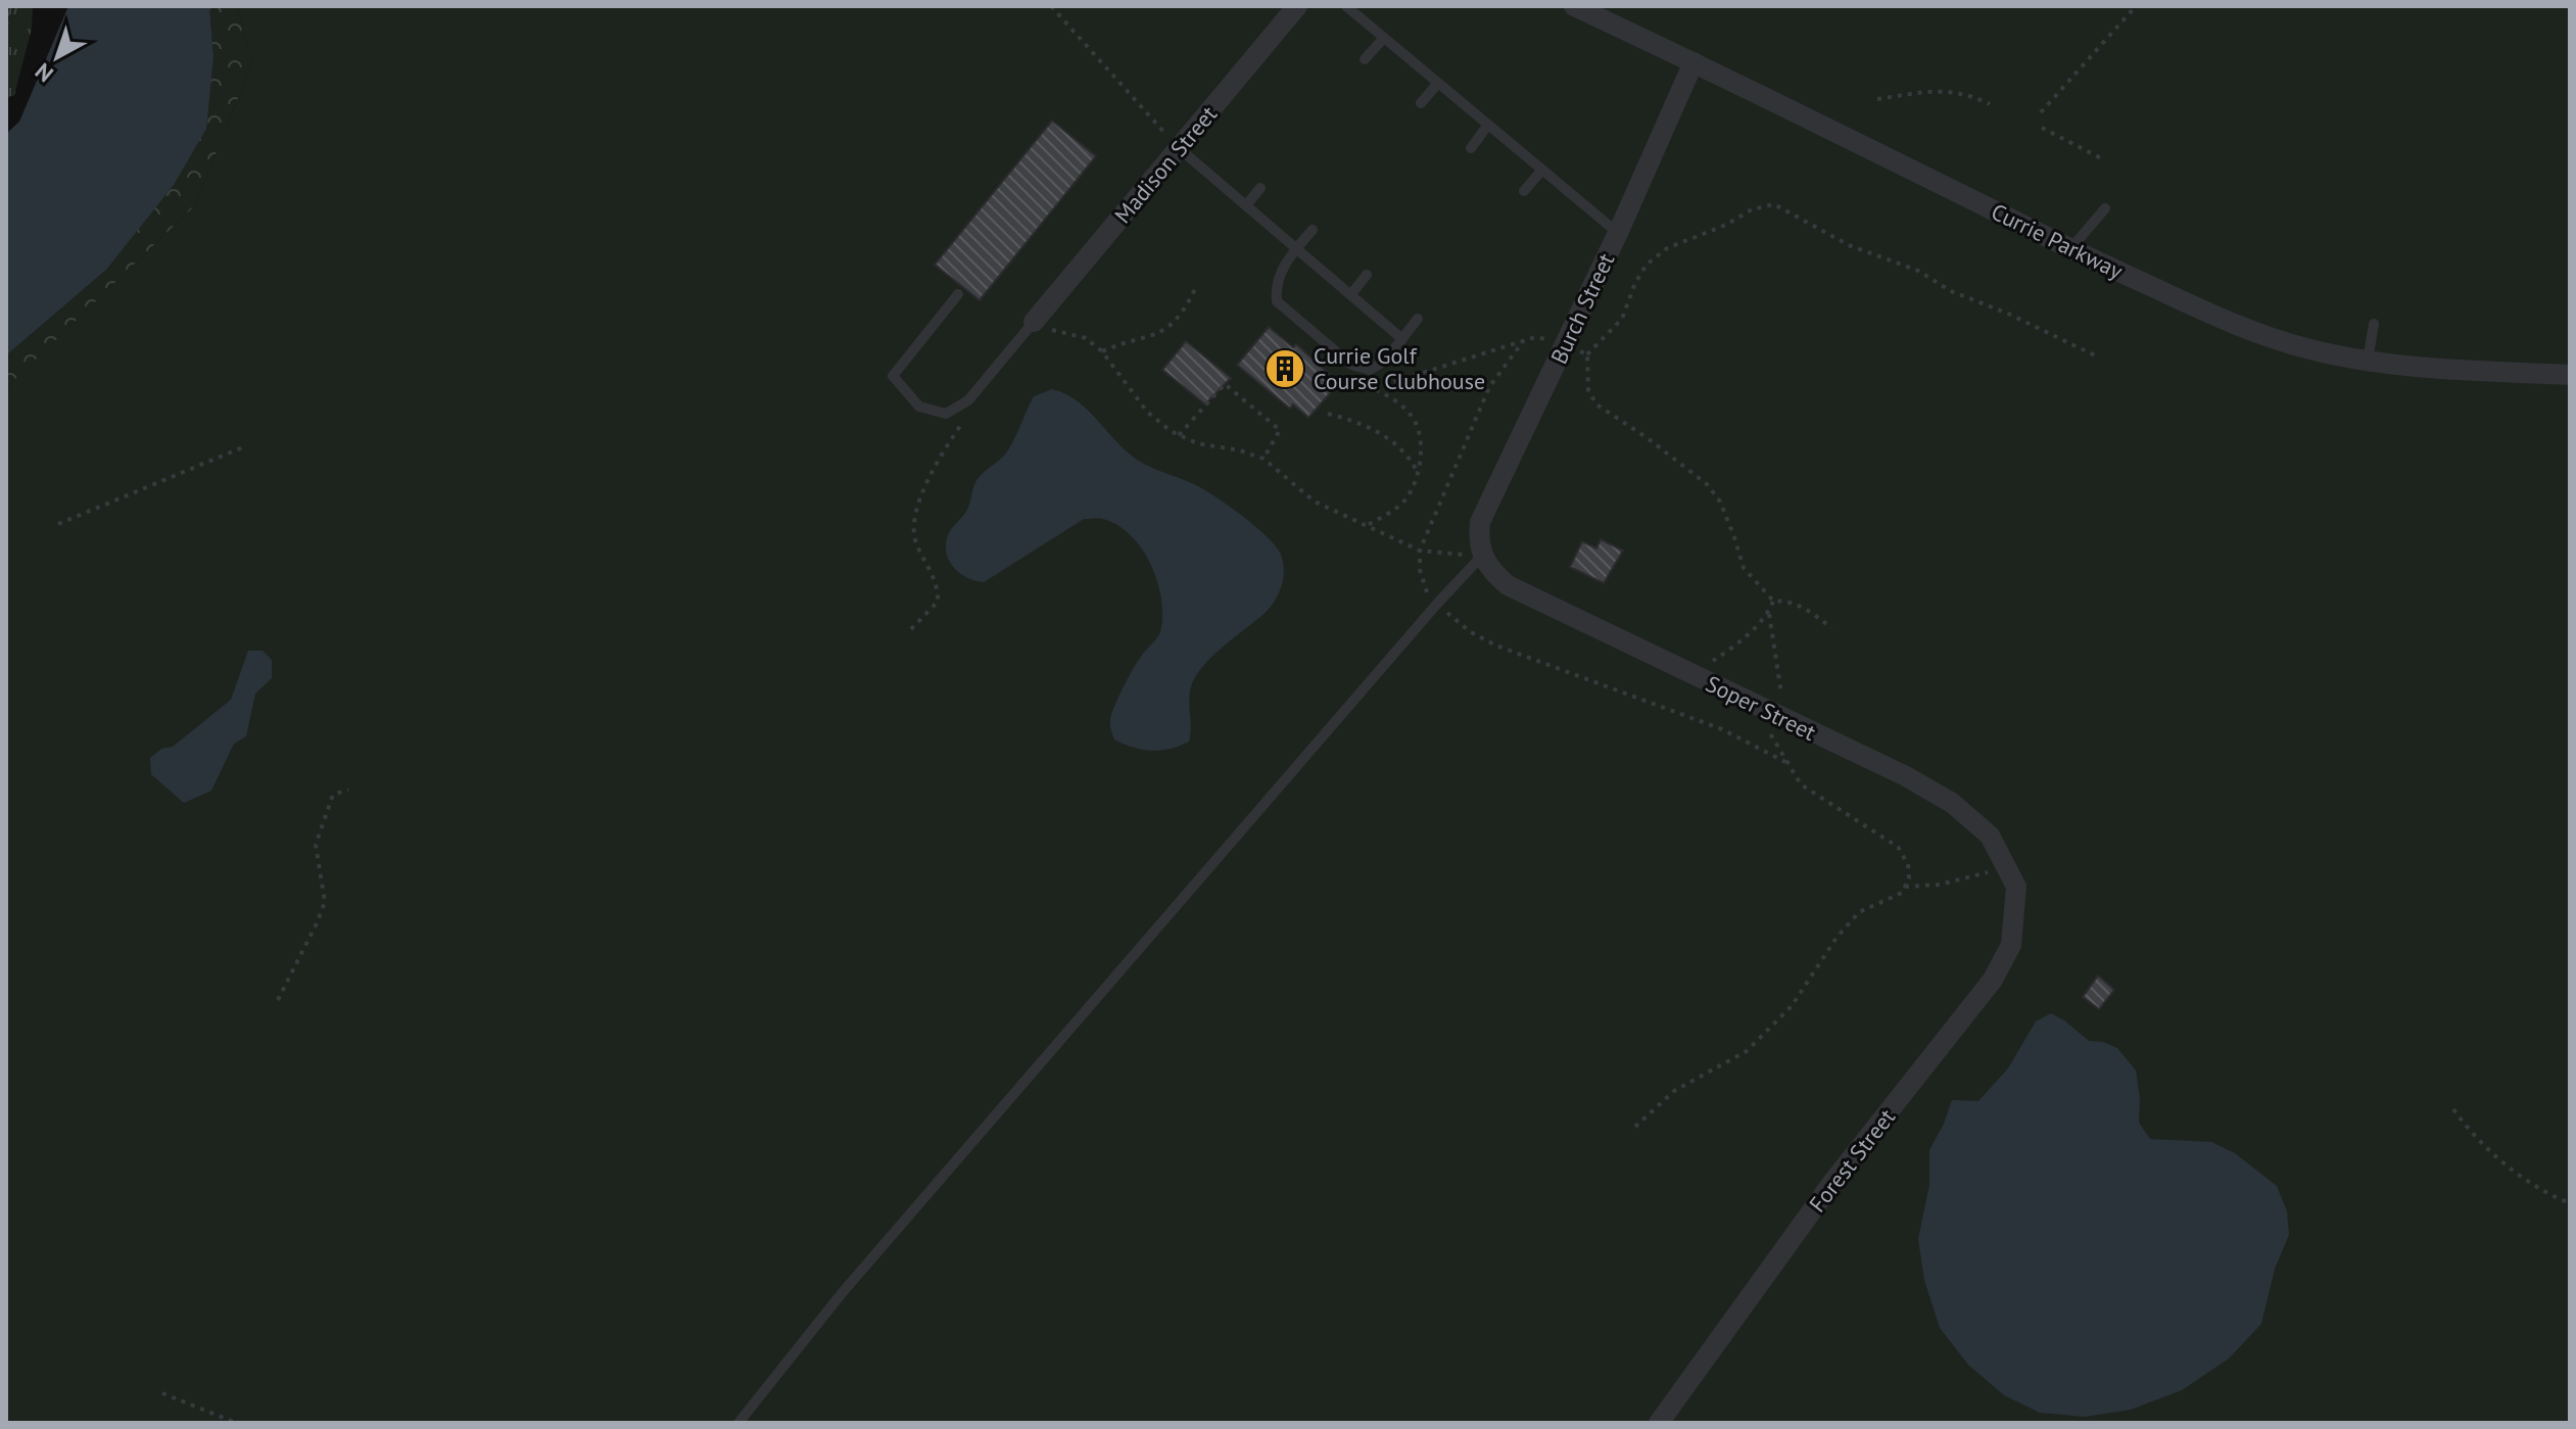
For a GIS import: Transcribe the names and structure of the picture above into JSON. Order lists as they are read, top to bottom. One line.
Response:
{"streets":{"street":["Madison Street","Currie Parkway","Burch Street","Soper Street","Forest Street"]},"crossings":[["Currie Parkway","Burch Street"],["Burch Street","Soper Street"],["Soper Street","Forest Street"]],"places":{"building":["Currie Golf Course Clubhouse"]},"north":"bottom left"}
